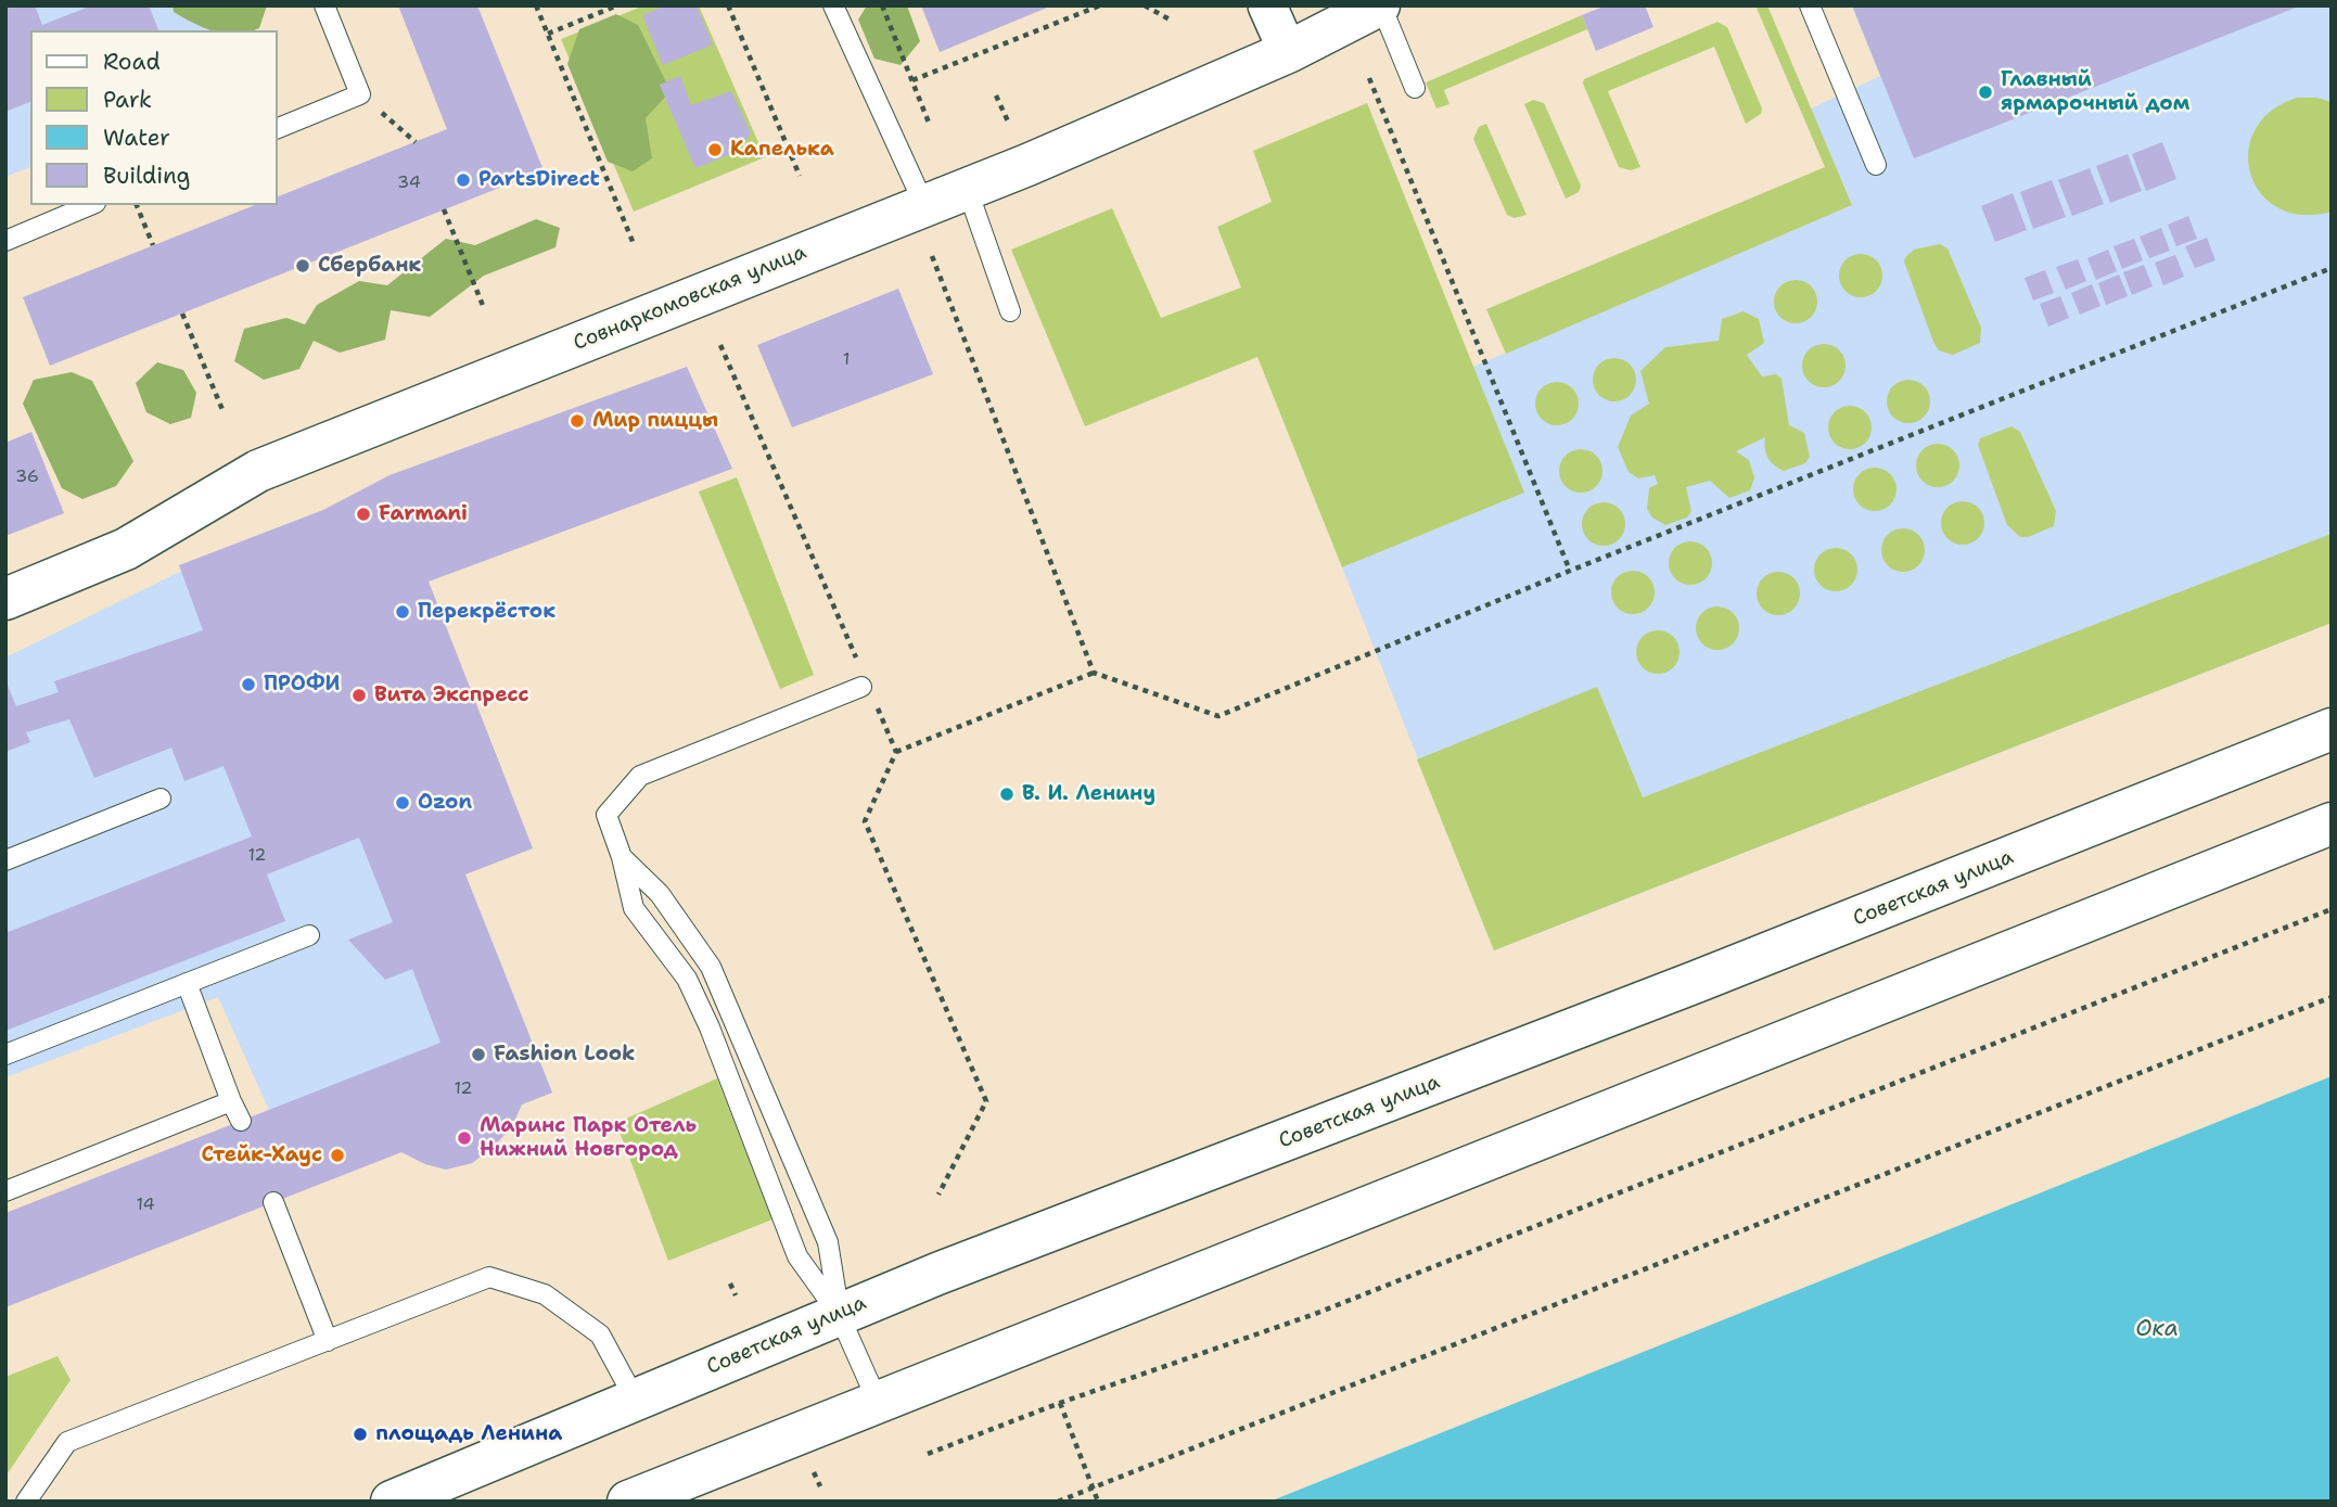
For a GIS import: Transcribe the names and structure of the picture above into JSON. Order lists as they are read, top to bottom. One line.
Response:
{"streets":{"main road":["Совнаркомовская улица","Советская улица"]},"water":["Ока"],"places":["Главный ярмарочный дом","Капелька","PartsDirect","Сбербанк","Мир пиццы","Farmani","Перекрёсток","ПРОФИ","Вита Экспресс","В. И. Ленину","Ozon","Fashion Look","Маринс Парк Отель Нижний Новгород","Стейк-Хаус","площадь Ленина"],"house_numbers":["34","1","36","12","12","14"],"legend":["Road","Park","Water","Building"]}
